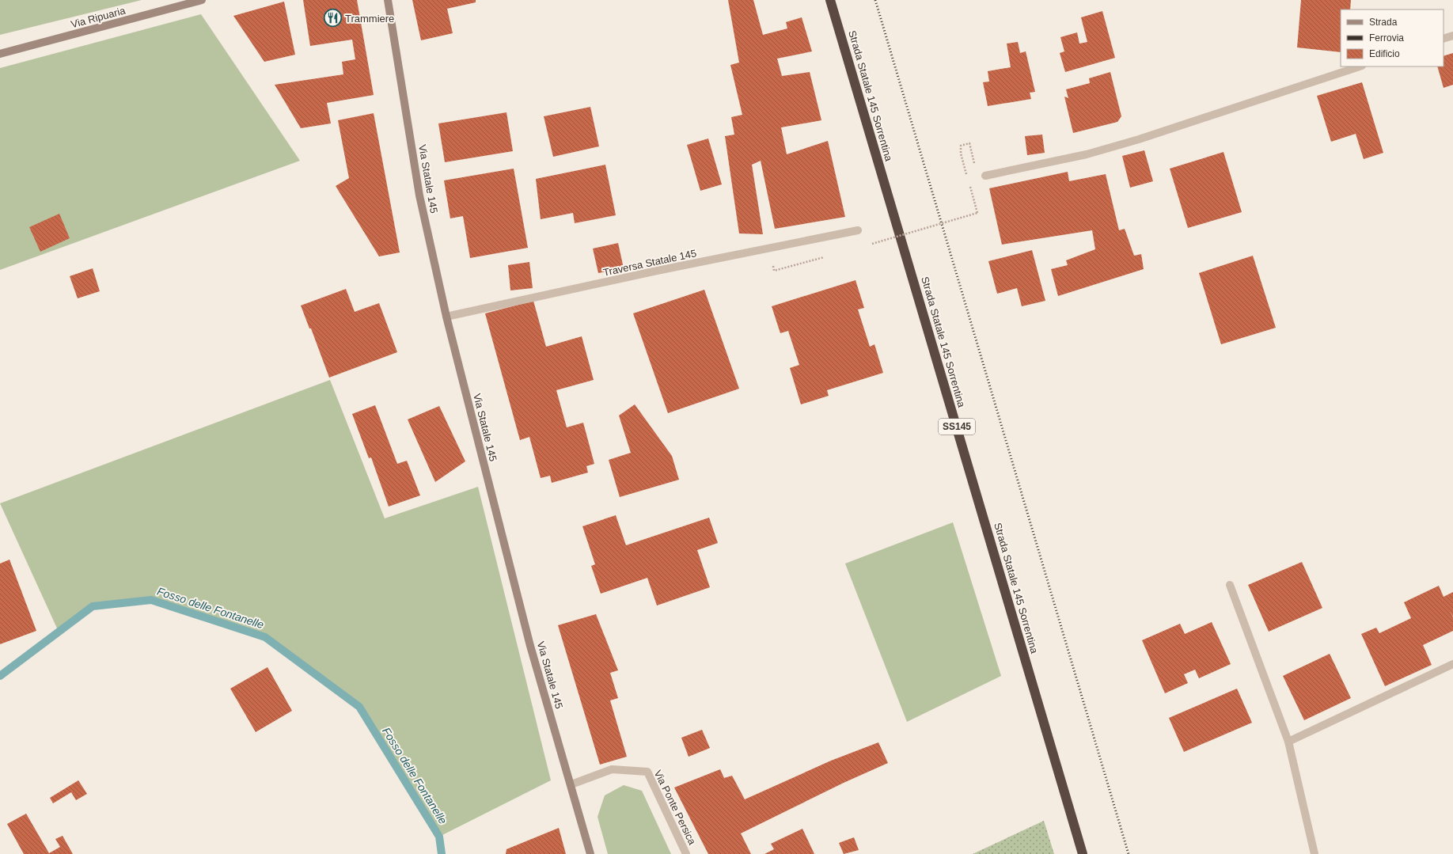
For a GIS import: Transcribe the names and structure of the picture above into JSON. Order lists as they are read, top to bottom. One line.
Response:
{"streets":{"highway":["Strada Statale 145 Sorrentina","SS145"],"main road":["Via Ripuaria","Via Statale 145"],"street":["Traversa Statale 145","Via Ponte Persica"]},"crossings":[["Via Statale 145","Traversa Statale 145"],["Via Statale 145","Via Ponte Persica"]],"water":["Fosso delle Fontanelle"],"places":{"restaurant":["Trammiere"]},"legend":["Strada","Ferrovia","Edificio"]}
